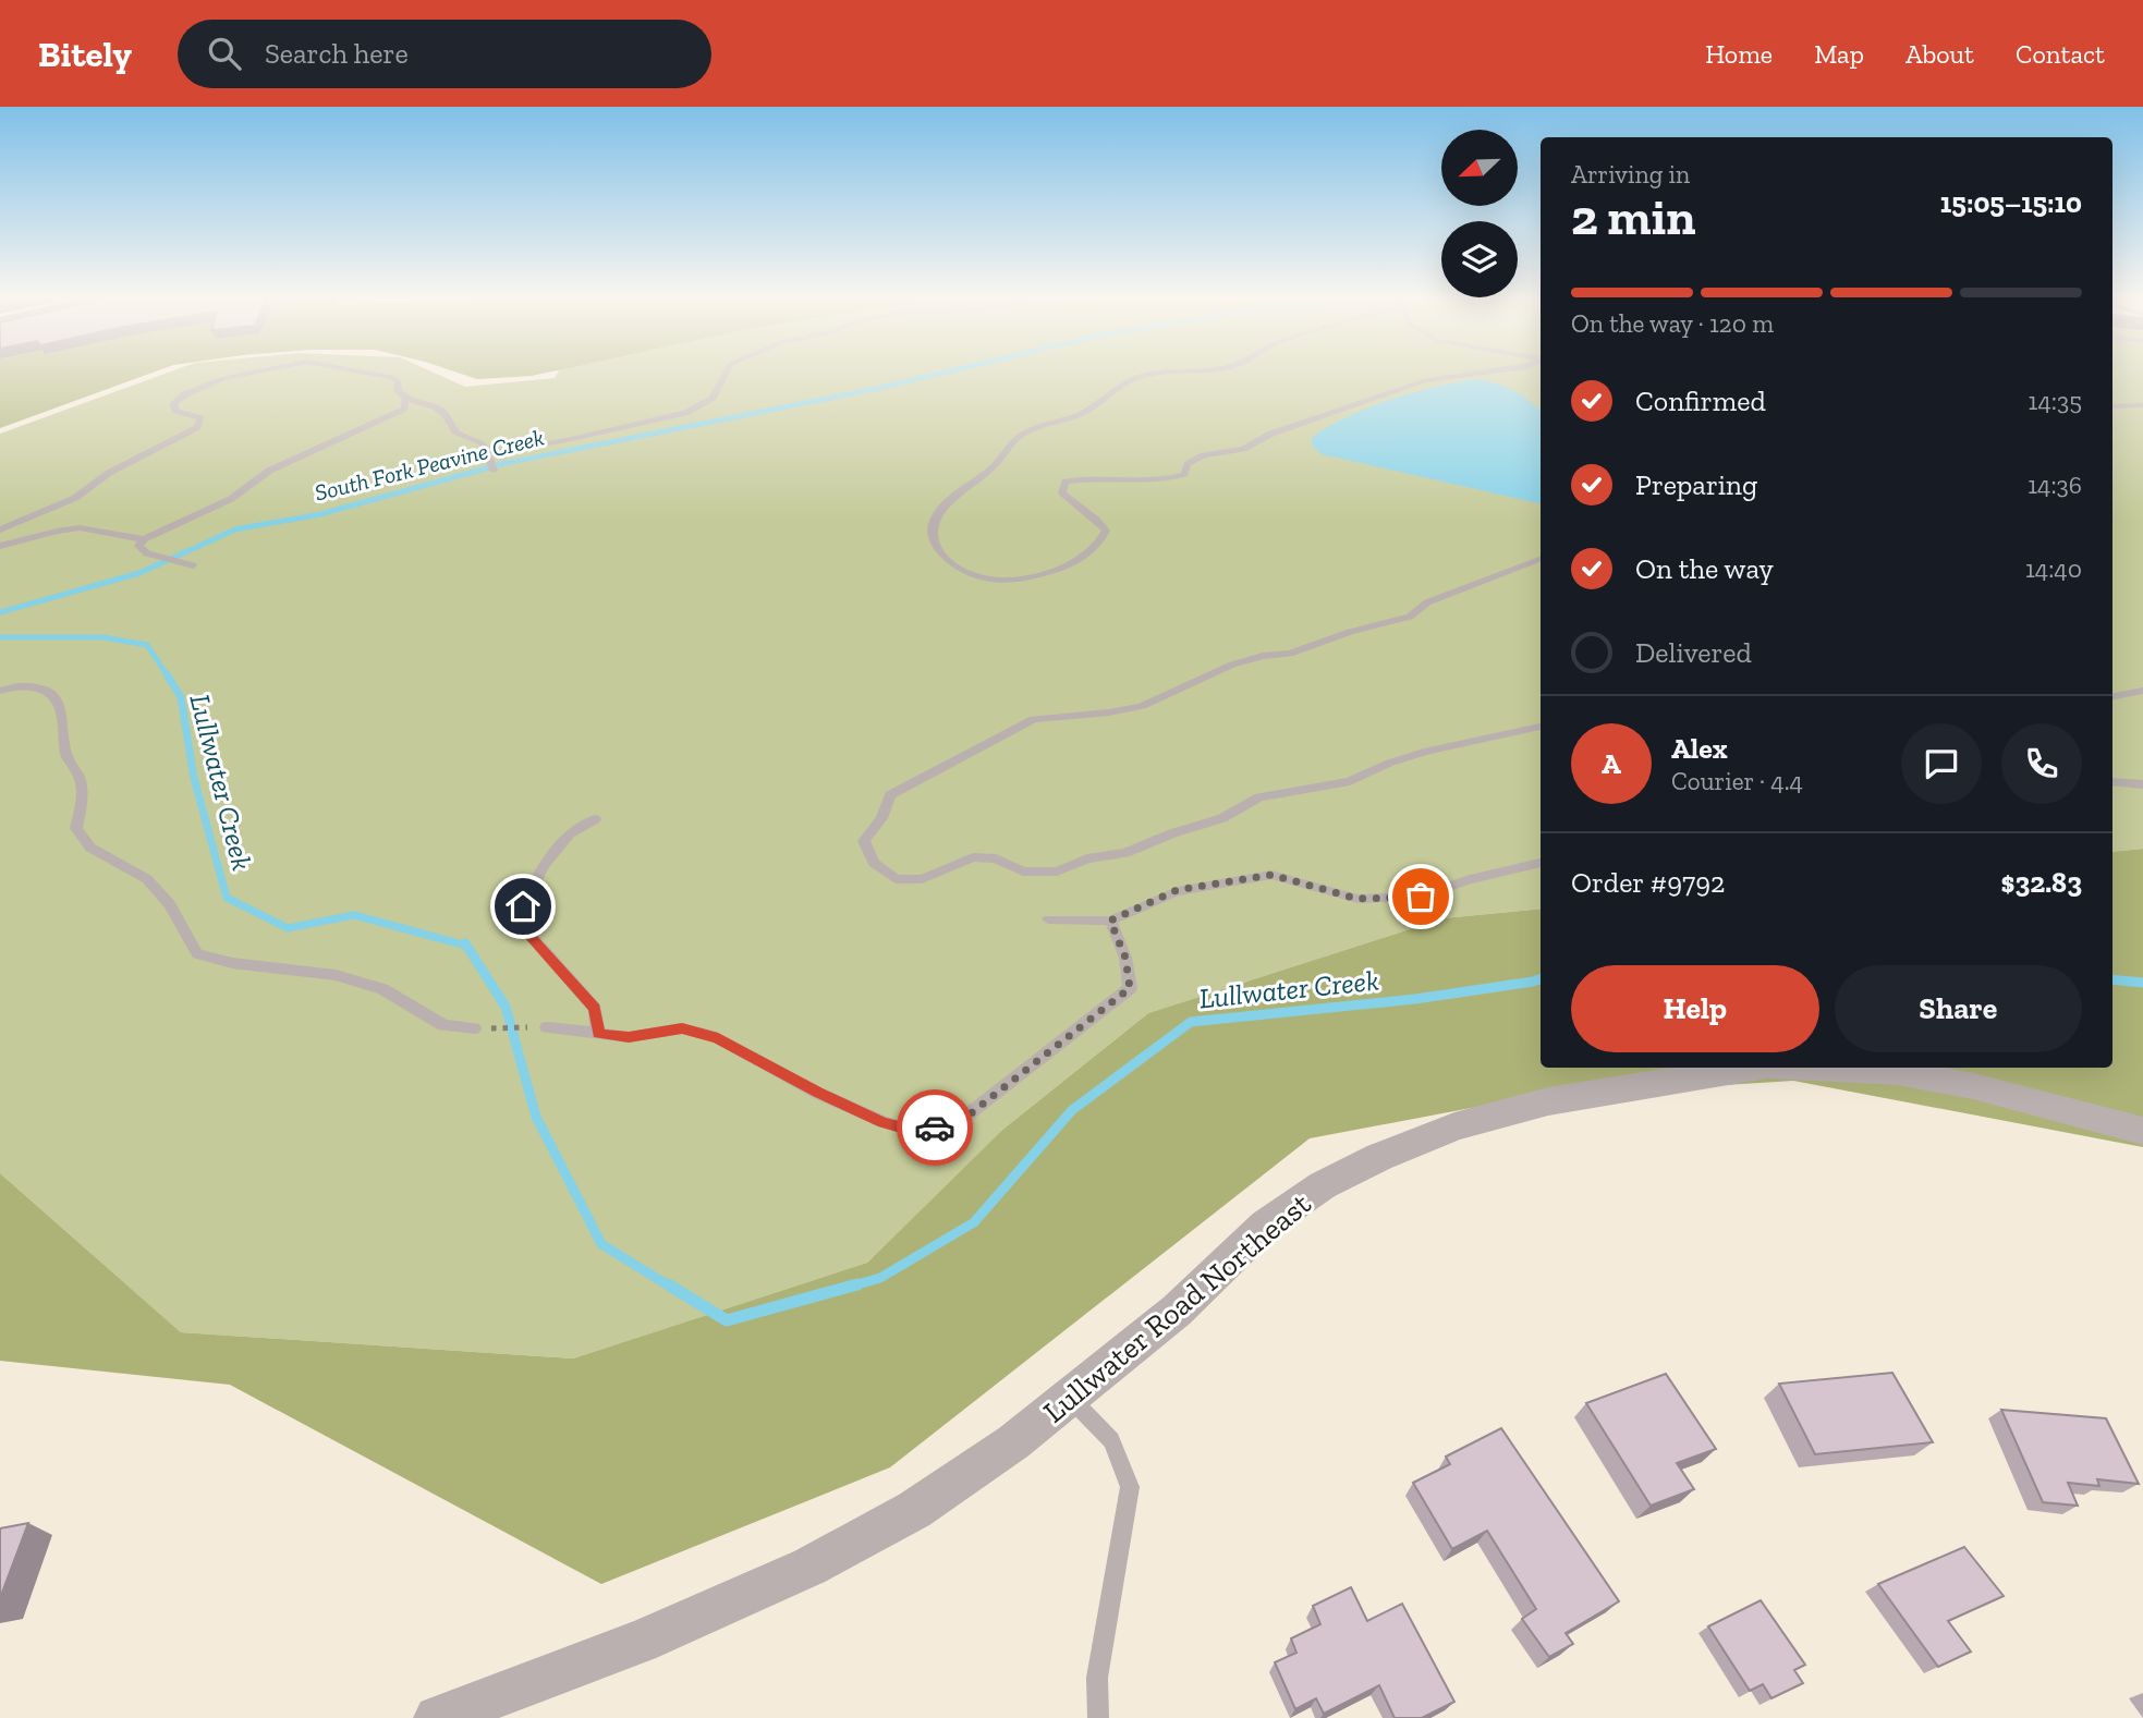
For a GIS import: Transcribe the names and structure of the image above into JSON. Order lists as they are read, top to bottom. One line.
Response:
{"streets":{"street":["Lullwater Road Northeast"]},"water":["South Fork Peavine Creek","Lullwater Creek"],"north":"bottom left","page":{"header":"Bitely","search":"Search here","nav":["Home","Map","About","Contact"],"heading":["2 min","Arriving in","15:05–15:10"],"panel":["Alex","Courier · 4.4","Order #9792","$32.83"],"bar":"On the way · 120 m","list":[["Confirmed","14:35"],["Preparing","14:36"],["On the way","14:40"],"Delivered"],"round":"A","buttons":["Help","Share"]}}
